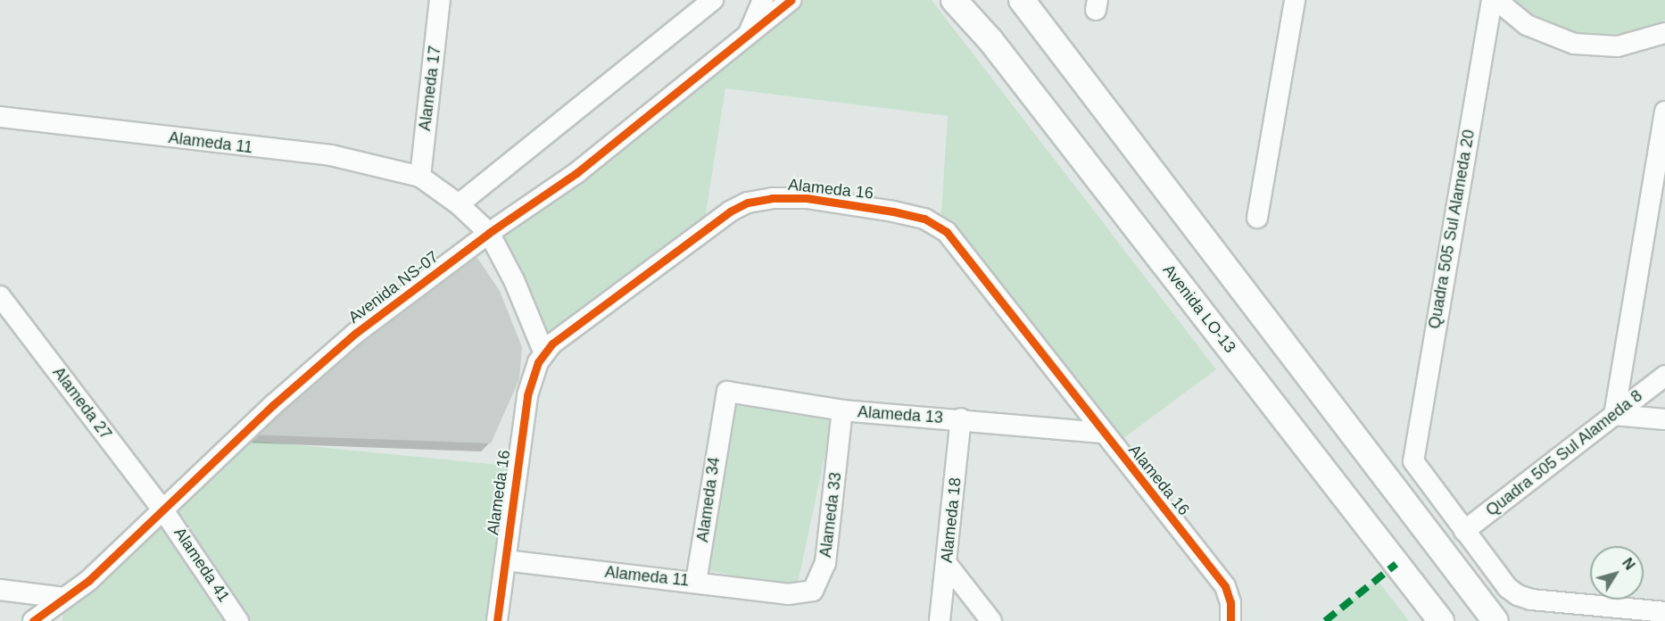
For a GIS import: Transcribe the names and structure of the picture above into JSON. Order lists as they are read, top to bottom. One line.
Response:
{"streets":{"street":["Alameda 17","Alameda 11","Alameda 16","Quadra 505 Sul Alameda 20","Avenida NS-07","Avenida LO-13","Alameda 27","Alameda 13","Quadra 505 Sul Alameda 8","Alameda 34","Alameda 33","Alameda 18","Alameda 41"]},"crossings":[["Alameda 17","Alameda 11"],["Alameda 11","Alameda 16"],["Alameda 11","Alameda 34"],["Alameda 11","Alameda 33"],["Alameda 16","Alameda 13"],["Quadra 505 Sul Alameda 20","Quadra 505 Sul Alameda 8"],["Avenida NS-07","Alameda 27"],["Avenida NS-07","Alameda 41"],["Alameda 27","Alameda 41"],["Alameda 13","Alameda 34"],["Alameda 13","Alameda 33"],["Alameda 13","Alameda 18"]],"north":"top right"}
